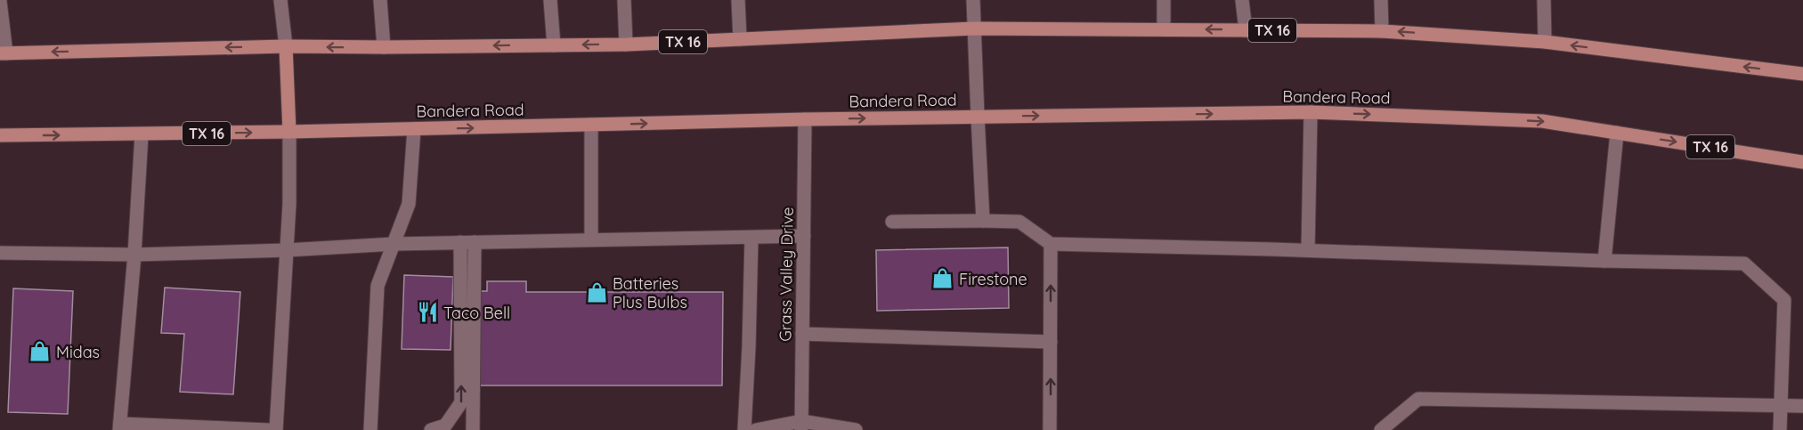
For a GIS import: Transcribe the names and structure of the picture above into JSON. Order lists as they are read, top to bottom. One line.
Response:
{"streets":{"main road":["TX 16","Bandera Road"],"street":["Grass Valley Drive"]},"crossings":[["Bandera Road","Grass Valley Drive"]],"places":{"shop":["Firestone","Batteries Plus Bulbs","Midas"],"restaurant":["Taco Bell"]}}
